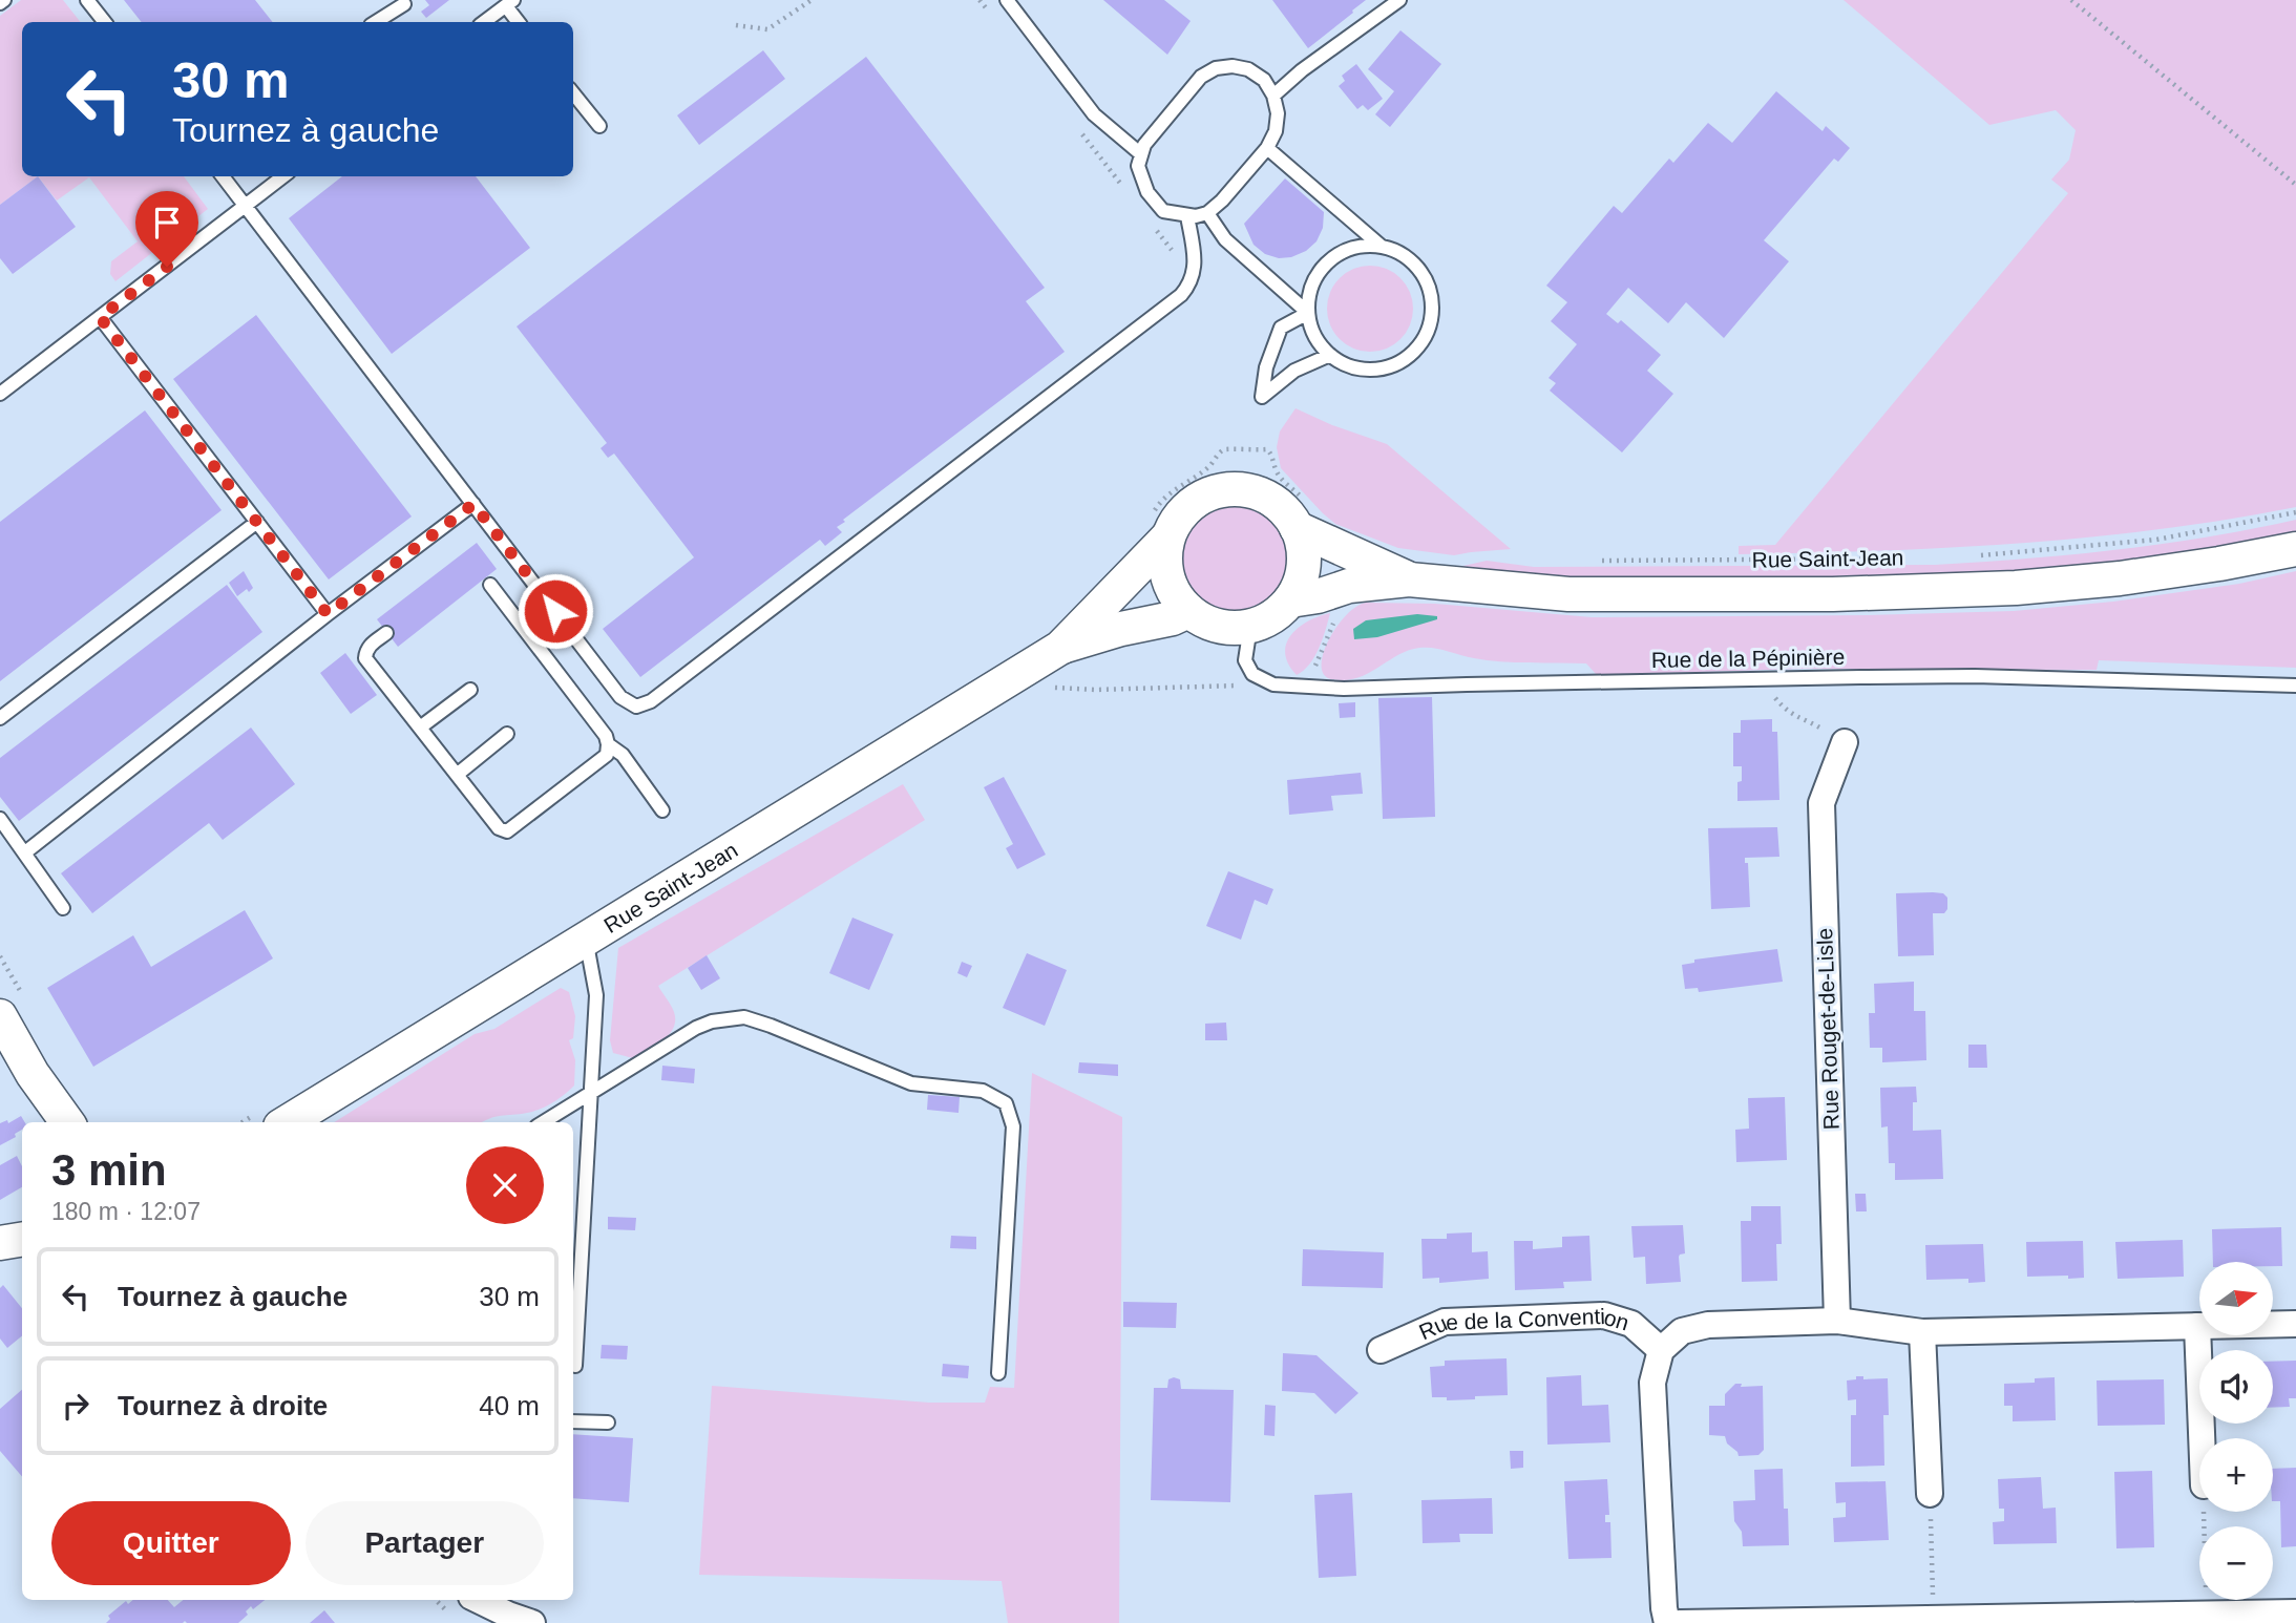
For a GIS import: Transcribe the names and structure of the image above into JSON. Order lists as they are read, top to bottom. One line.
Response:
{"streets":{"street":["Rue Saint-Jean","Rue Rouget-de-Lisle","Rue de la Convention"],"lane":["Rue de la Pépinière"]},"crossings":[["Rue Rouget-de-Lisle","Rue de la Convention"]],"north":"right","page":{"turn":["30 m","Tournez à gauche"],"heading":["3 min","180 m · 12:07"],"list":[{"name":"Tournez à gauche","value":"30 m"},{"name":"Tournez à droite","value":"40 m"}],"map_buttons":["+","−"],"buttons":["Quitter","Partager"]}}
